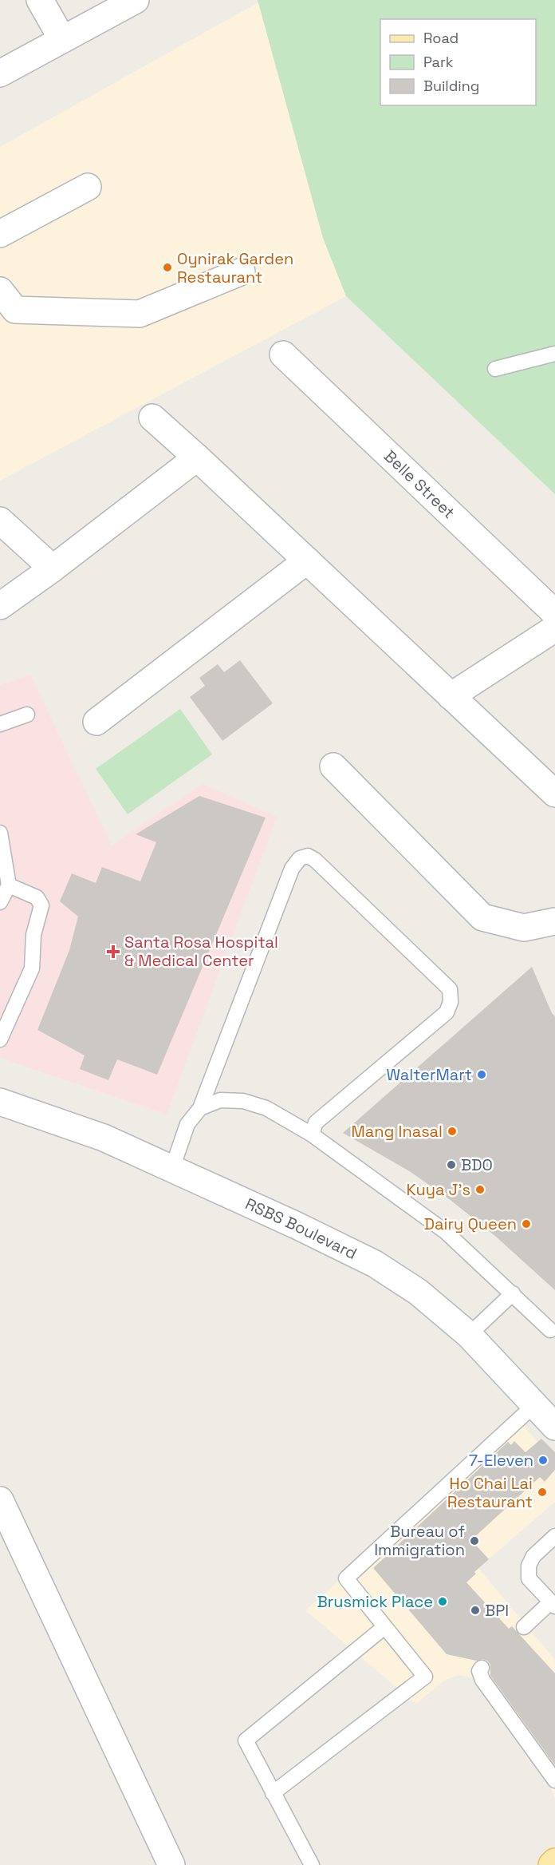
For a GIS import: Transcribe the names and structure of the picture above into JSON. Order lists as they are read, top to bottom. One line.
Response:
{"streets":{"street":["Belle Street","RSBS Boulevard"]},"places":{"other":["Oynirak Garden Restaurant","WalterMart","Mang Inasal","BDO","Kuya J's","Dairy Queen","7-Eleven","Ho Chai Lai Restaurant","Bureau of Immigration","Brusmick Place","BPI"],"health":["Santa Rosa Hospital & Medical Center"]},"legend":["Road","Park","Building"]}
